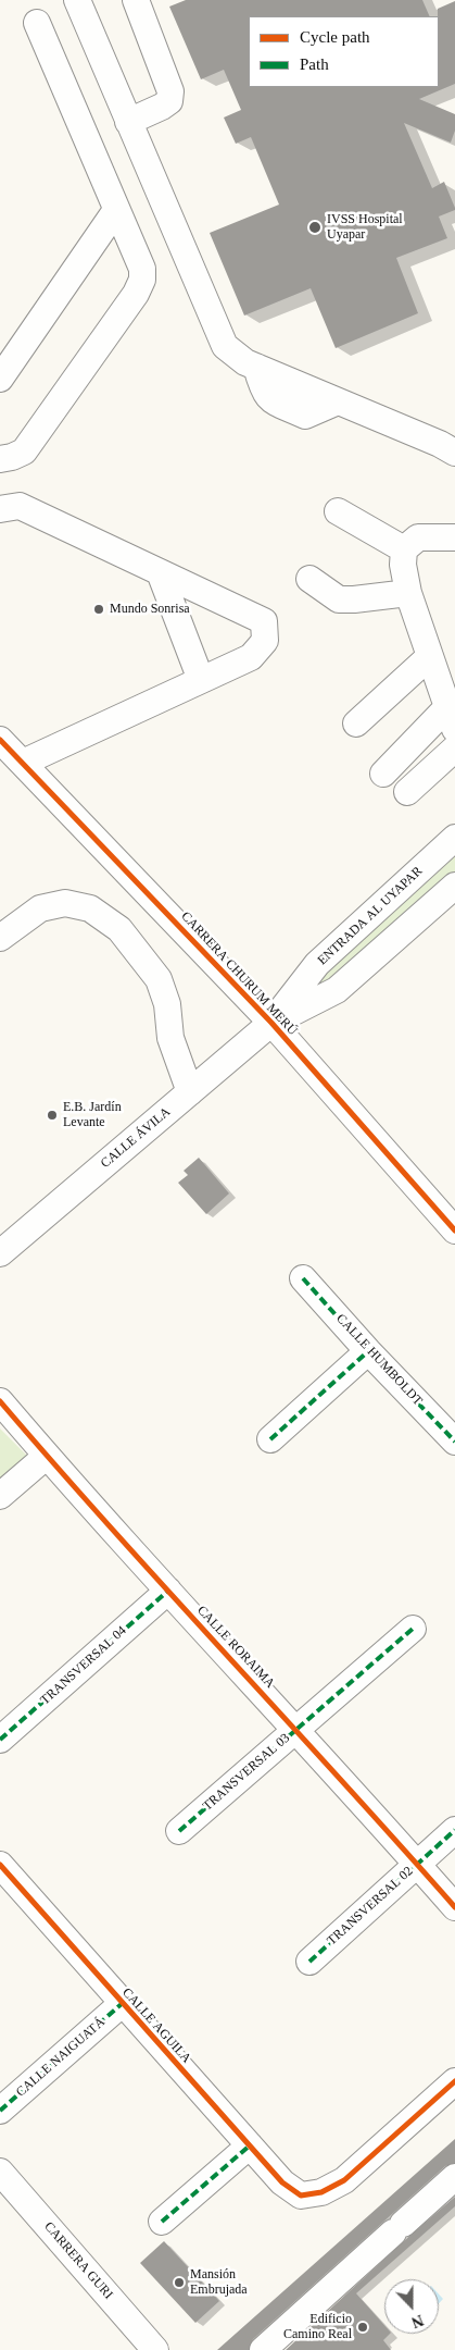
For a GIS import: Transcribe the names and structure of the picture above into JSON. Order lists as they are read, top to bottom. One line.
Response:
{"streets":{"street":["ENTRADA AL UYAPAR","CARRERA CHURUM MERÚ","CALLE ÁVILA","CALLE HUMBOLDT","CALLE RORAIMA","TRANSVERSAL 04","TRANSVERSAL 03","TRANSVERSAL 02","CALLE AGUILA","CALLE NAIGUATÁ","CARRERA GURI"]},"crossings":[["ENTRADA AL UYAPAR","CARRERA CHURUM MERÚ"],["ENTRADA AL UYAPAR","CALLE ÁVILA"],["CARRERA CHURUM MERÚ","CALLE ÁVILA"],["CALLE RORAIMA","TRANSVERSAL 04"],["CALLE RORAIMA","TRANSVERSAL 03"],["CALLE RORAIMA","TRANSVERSAL 02"],["CALLE AGUILA","CALLE NAIGUATÁ"]],"places":["IVSS Hospital Uyapar","Mundo Sonrisa","E.B. Jardín Levante","Mansión Embrujada","Edificio Camino Real"],"legend":["Cycle path","Path"],"north":"bottom"}
